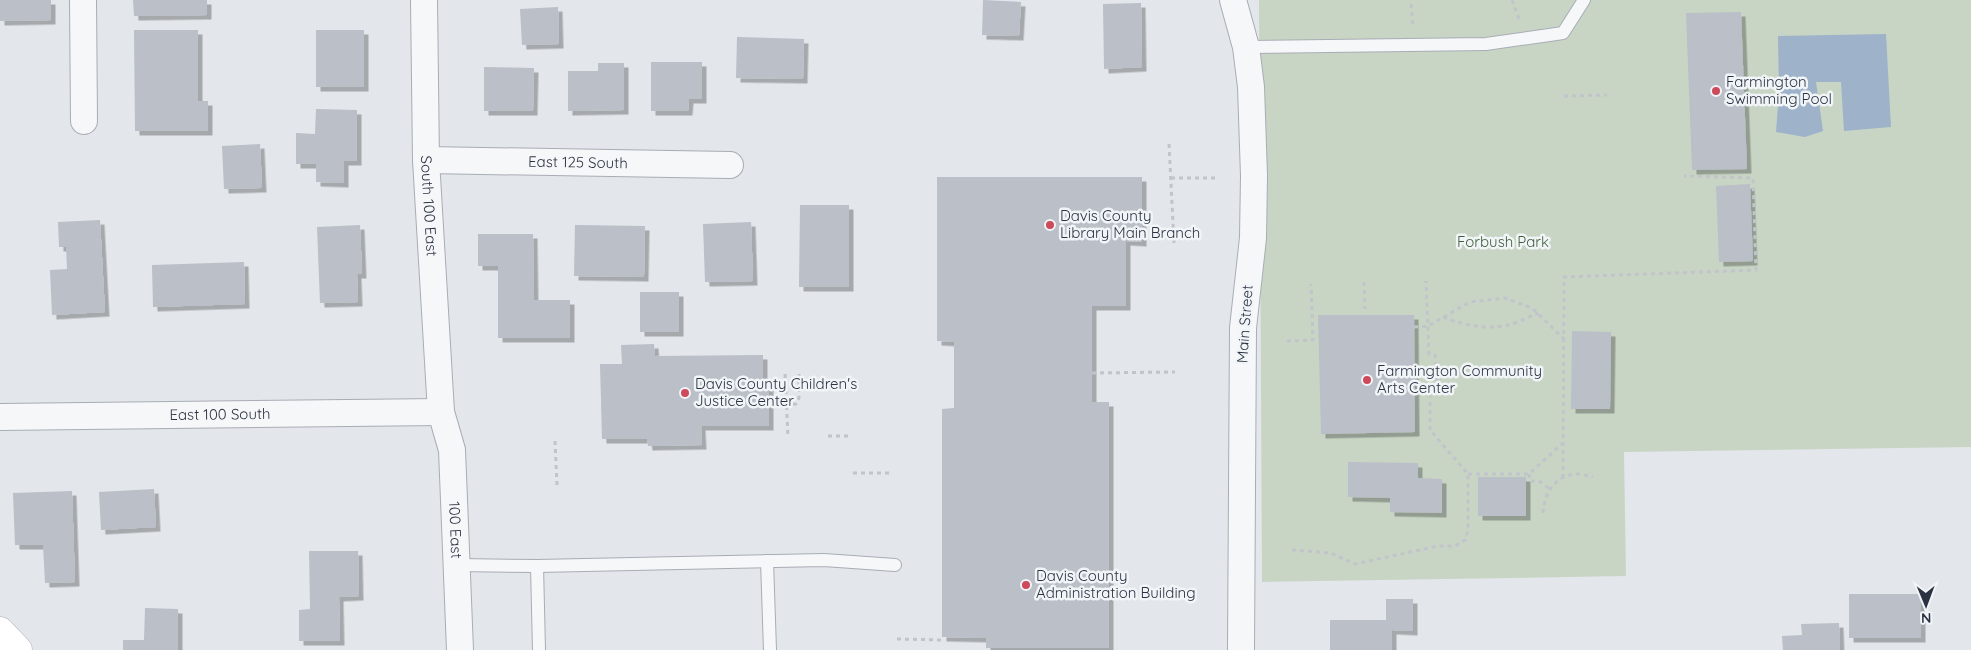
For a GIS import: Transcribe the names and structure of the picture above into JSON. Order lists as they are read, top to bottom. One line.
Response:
{"streets":{"street":["East 125 South","South 100 East","Main Street","East 100 South","100 East"]},"crossings":[["East 125 South","South 100 East"],["South 100 East","East 100 South"],["South 100 East","100 East"],["East 100 South","100 East"]],"parks":["Forbush Park"],"places":["Farmington Swimming Pool","Davis County Library Main Branch","Farmington Community Arts Center","Davis County Children's Justice Center","Davis County Administration Building"],"north":"bottom"}
